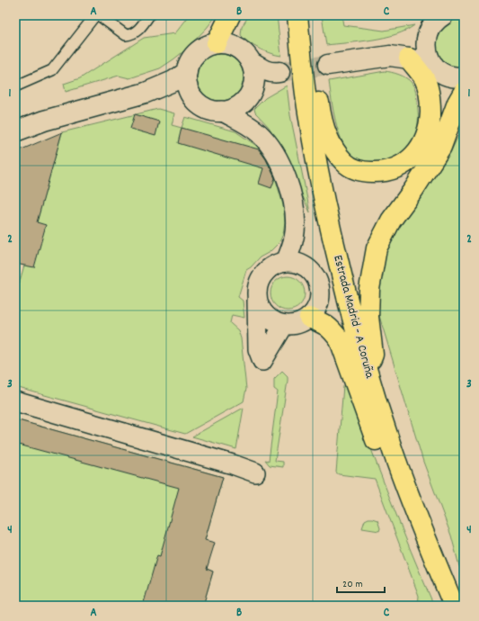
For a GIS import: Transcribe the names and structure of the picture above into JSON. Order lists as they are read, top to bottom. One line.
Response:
{"streets":{"highway":["Estrada Madrid - A Coruña"]},"scale_bar":"20 m","grid":{"columns":["A","B","C"],"rows":["1","2","3","4"]}}
